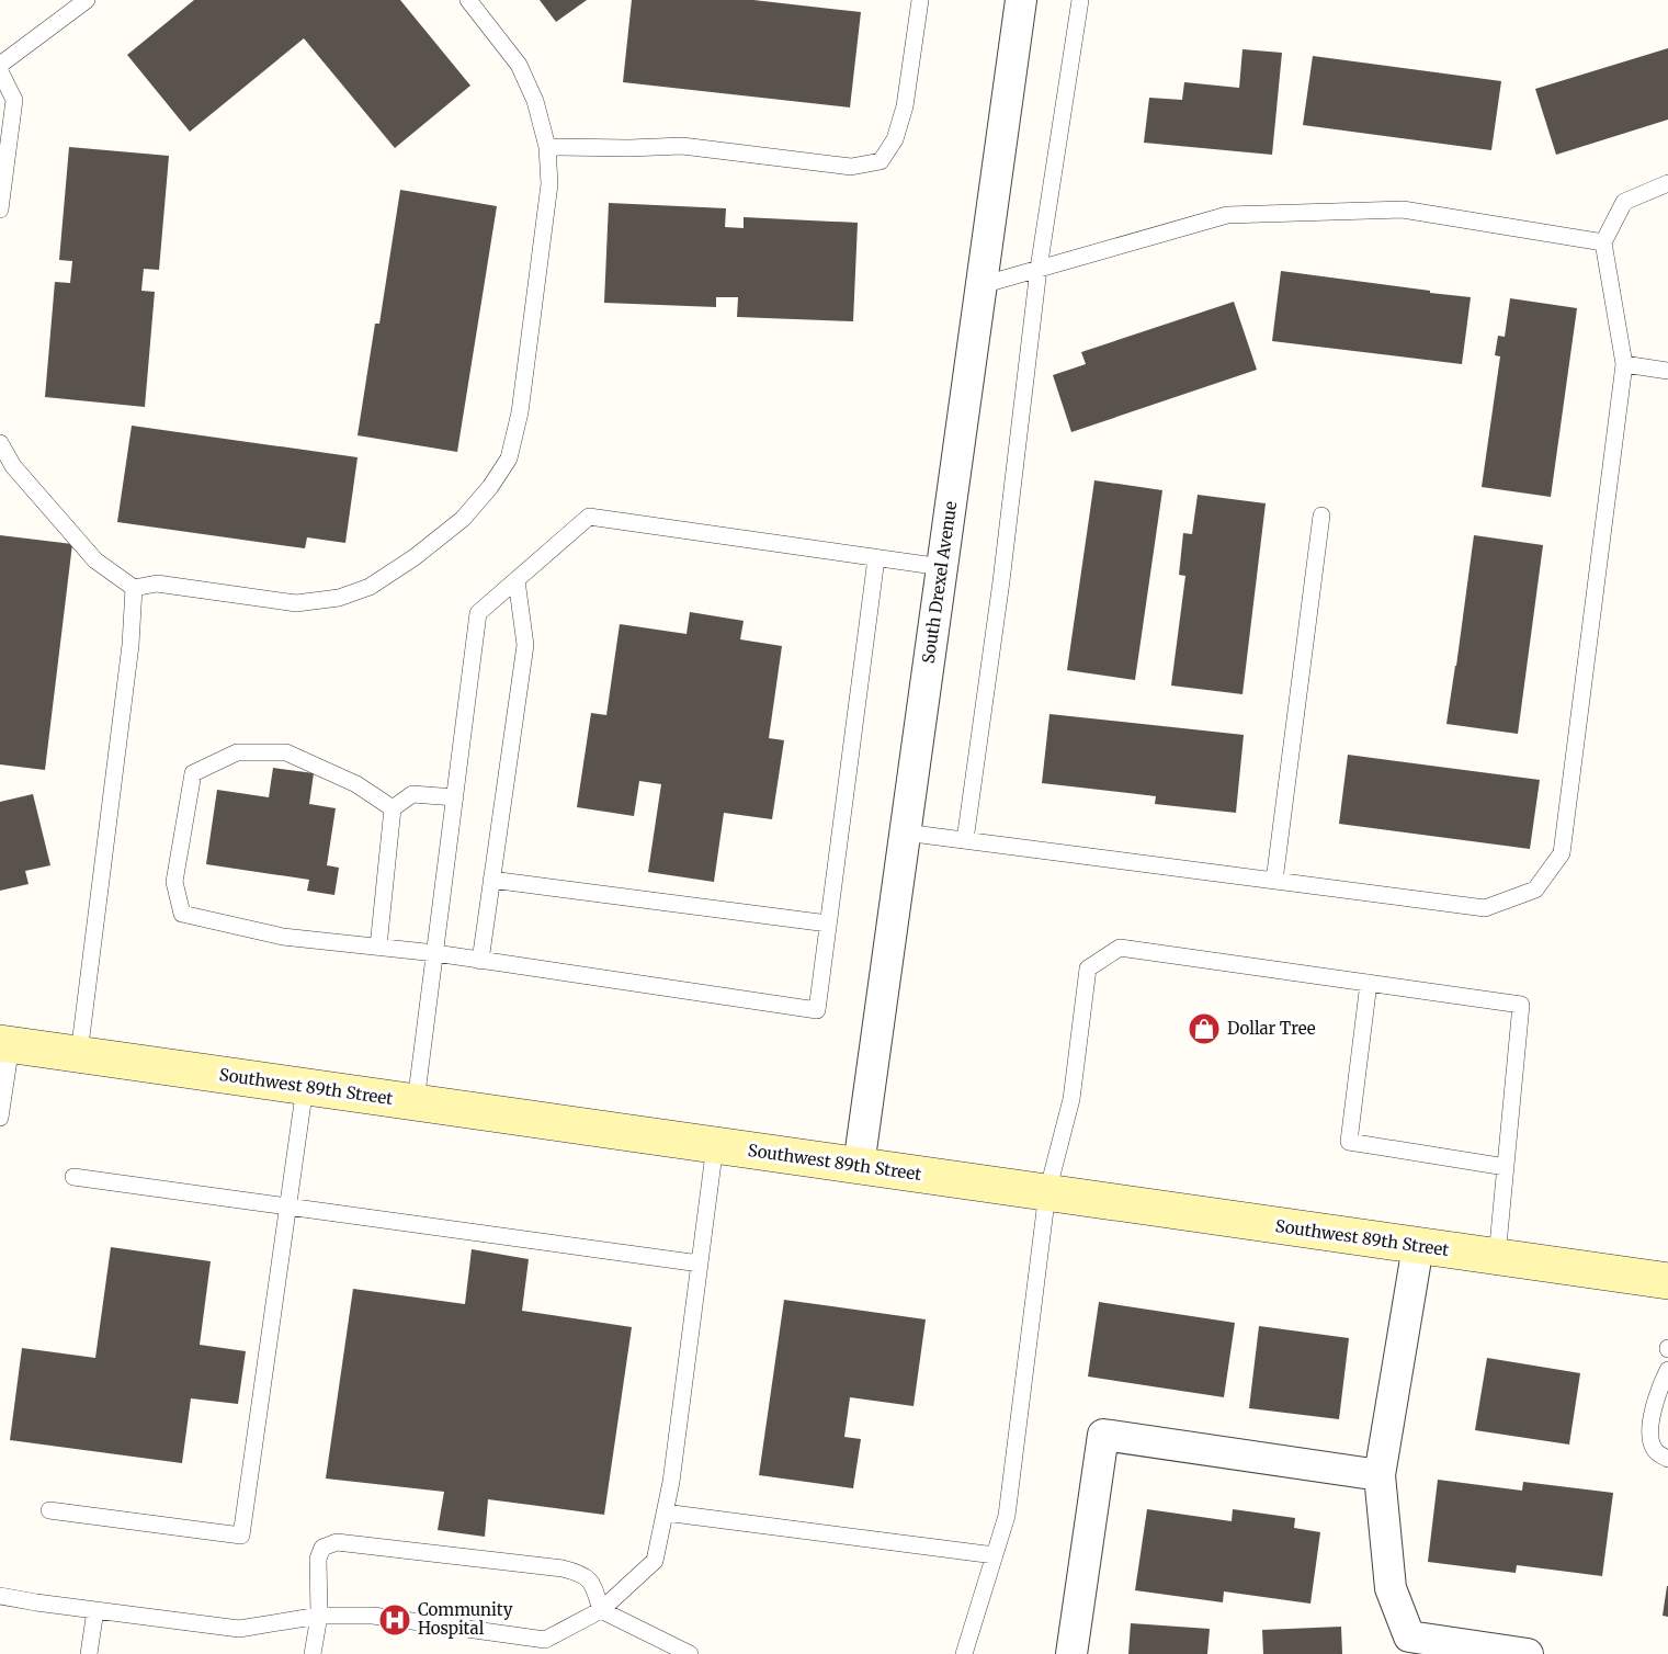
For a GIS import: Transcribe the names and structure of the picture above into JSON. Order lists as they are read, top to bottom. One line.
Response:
{"streets":{"main road":["Southwest 89th Street"],"street":["South Drexel Avenue"]},"crossings":[["South Drexel Avenue","Southwest 89th Street"]],"places":{"shop":["Dollar Tree"],"hospital":["Community Hospital"]}}
